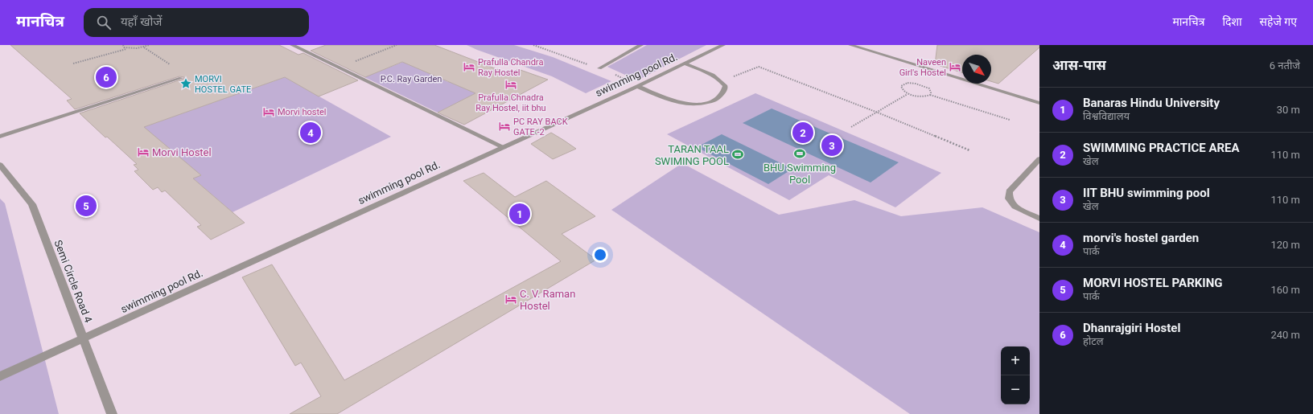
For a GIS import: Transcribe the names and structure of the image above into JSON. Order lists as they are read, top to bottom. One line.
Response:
{"streets":{"street":["swimming pool Rd.","Semi Circle Road 4"]},"crossings":[["swimming pool Rd.","Semi Circle Road 4"]],"parks":["P.C. Ray Garden"],"places":{"hotel":["Prafulla Chandra Ray Hostel","Naveen Girl's Hostel","Prafulla Chnadra Ray Hostel, iit bhu","Morvi hostel","PC RAY BACK GATE -2","Morvi Hostel","C. V. Raman Hostel"],"place":["MORVI HOSTEL GATE"],"sports":["BHU Swimming Pool","TARAN TAAL SWIMING POOL"]},"north":"bottom right","page":{"header":"मानचित्र","search":"यहाँ खोजें","nav":["मानचित्र","दिशा","सहेजे गए"],"heading":["आस-पास","6 नतीजे"],"pins":["6","2","4","3","5","1"],"list":[{"mark":"1","name":"Banaras Hindu University","note":"विश्वविद्यालय","value":"30 m"},{"mark":"2","name":"SWIMMING PRACTICE AREA","note":"खेल","value":"110 m"},{"mark":"3","name":"IIT BHU swimming pool","note":"खेल","value":"110 m"},{"mark":"4","name":"morvi's hostel garden","note":"पार्क","value":"120 m"},{"mark":"5","name":"MORVI HOSTEL PARKING","note":"पार्क","value":"160 m"},{"mark":"6","name":"Dhanrajgiri Hostel","note":"होटल","value":"240 m"}],"map_buttons":["+","−"]}}
